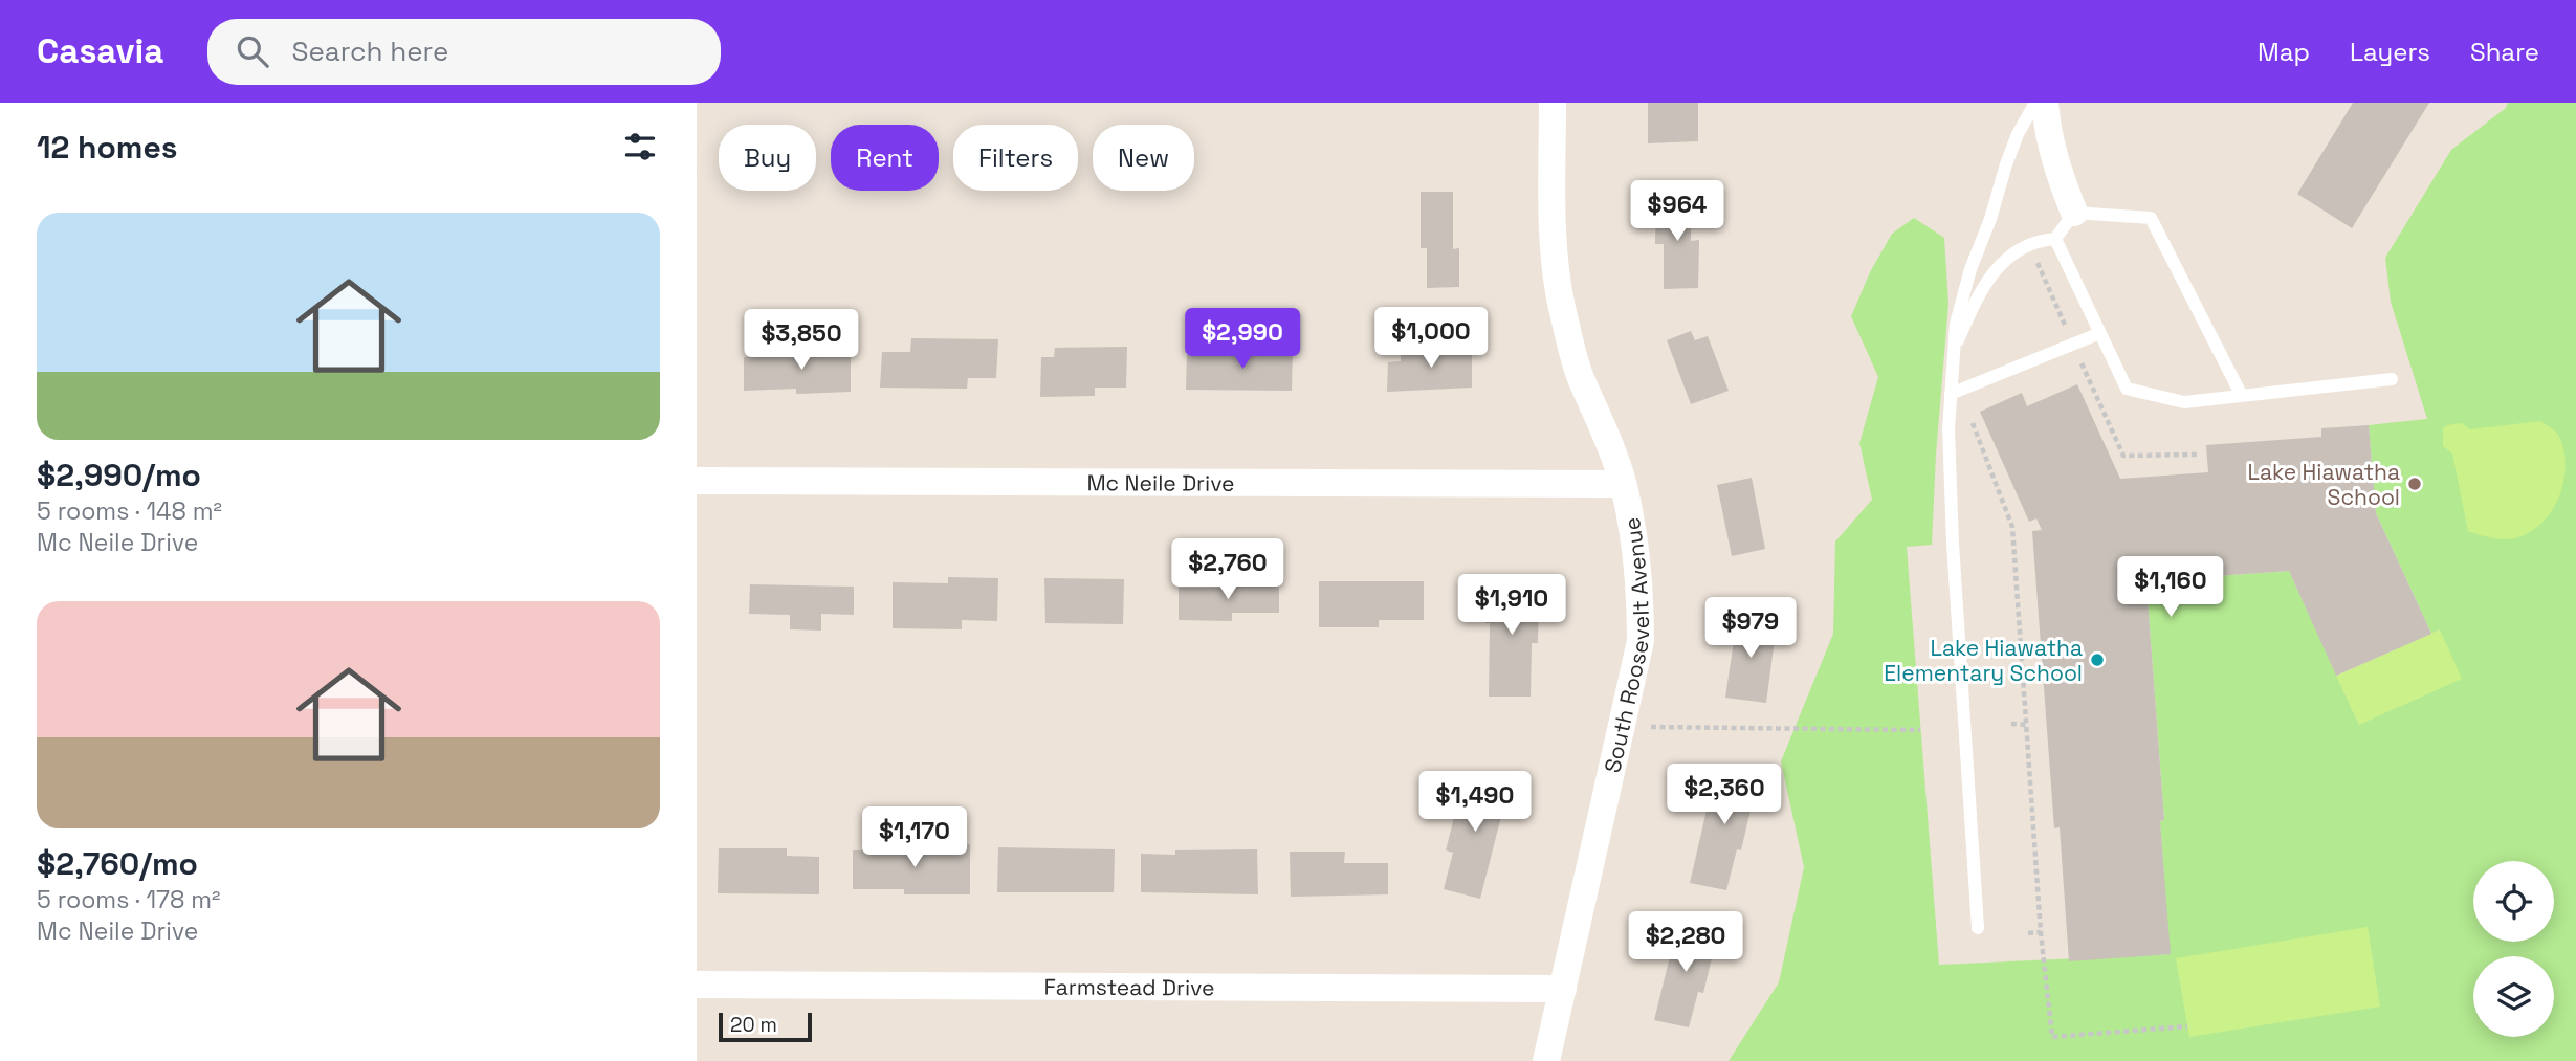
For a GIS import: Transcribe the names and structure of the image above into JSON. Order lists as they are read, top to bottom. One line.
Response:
{"streets":{"street":["Mc Neile Drive","South Roosevelt Avenue","Farmstead Drive"]},"crossings":[["Mc Neile Drive","South Roosevelt Avenue"],["South Roosevelt Avenue","Farmstead Drive"]],"places":["Lake Hiawatha School","Lake Hiawatha Elementary School"],"scale_bar":"20 m","page":{"header":"Casavia","search":"Search here","nav":["Map","Layers","Share"],"heading":"12 homes","chip":["Buy","Rent","Filters","New"],"price":["$964","$1,000","$2,990","$3,850","$2,760","$1,160","$1,910","$979","$2,360","$1,490","$1,170","$2,280"],"list":[{"name":"$2,990/mo","note":"5 rooms · 148 m² · Mc Neile Drive"},{"name":"$2,760/mo","note":"5 rooms · 178 m² · Mc Neile Drive"}],"scale":"20 m"}}
